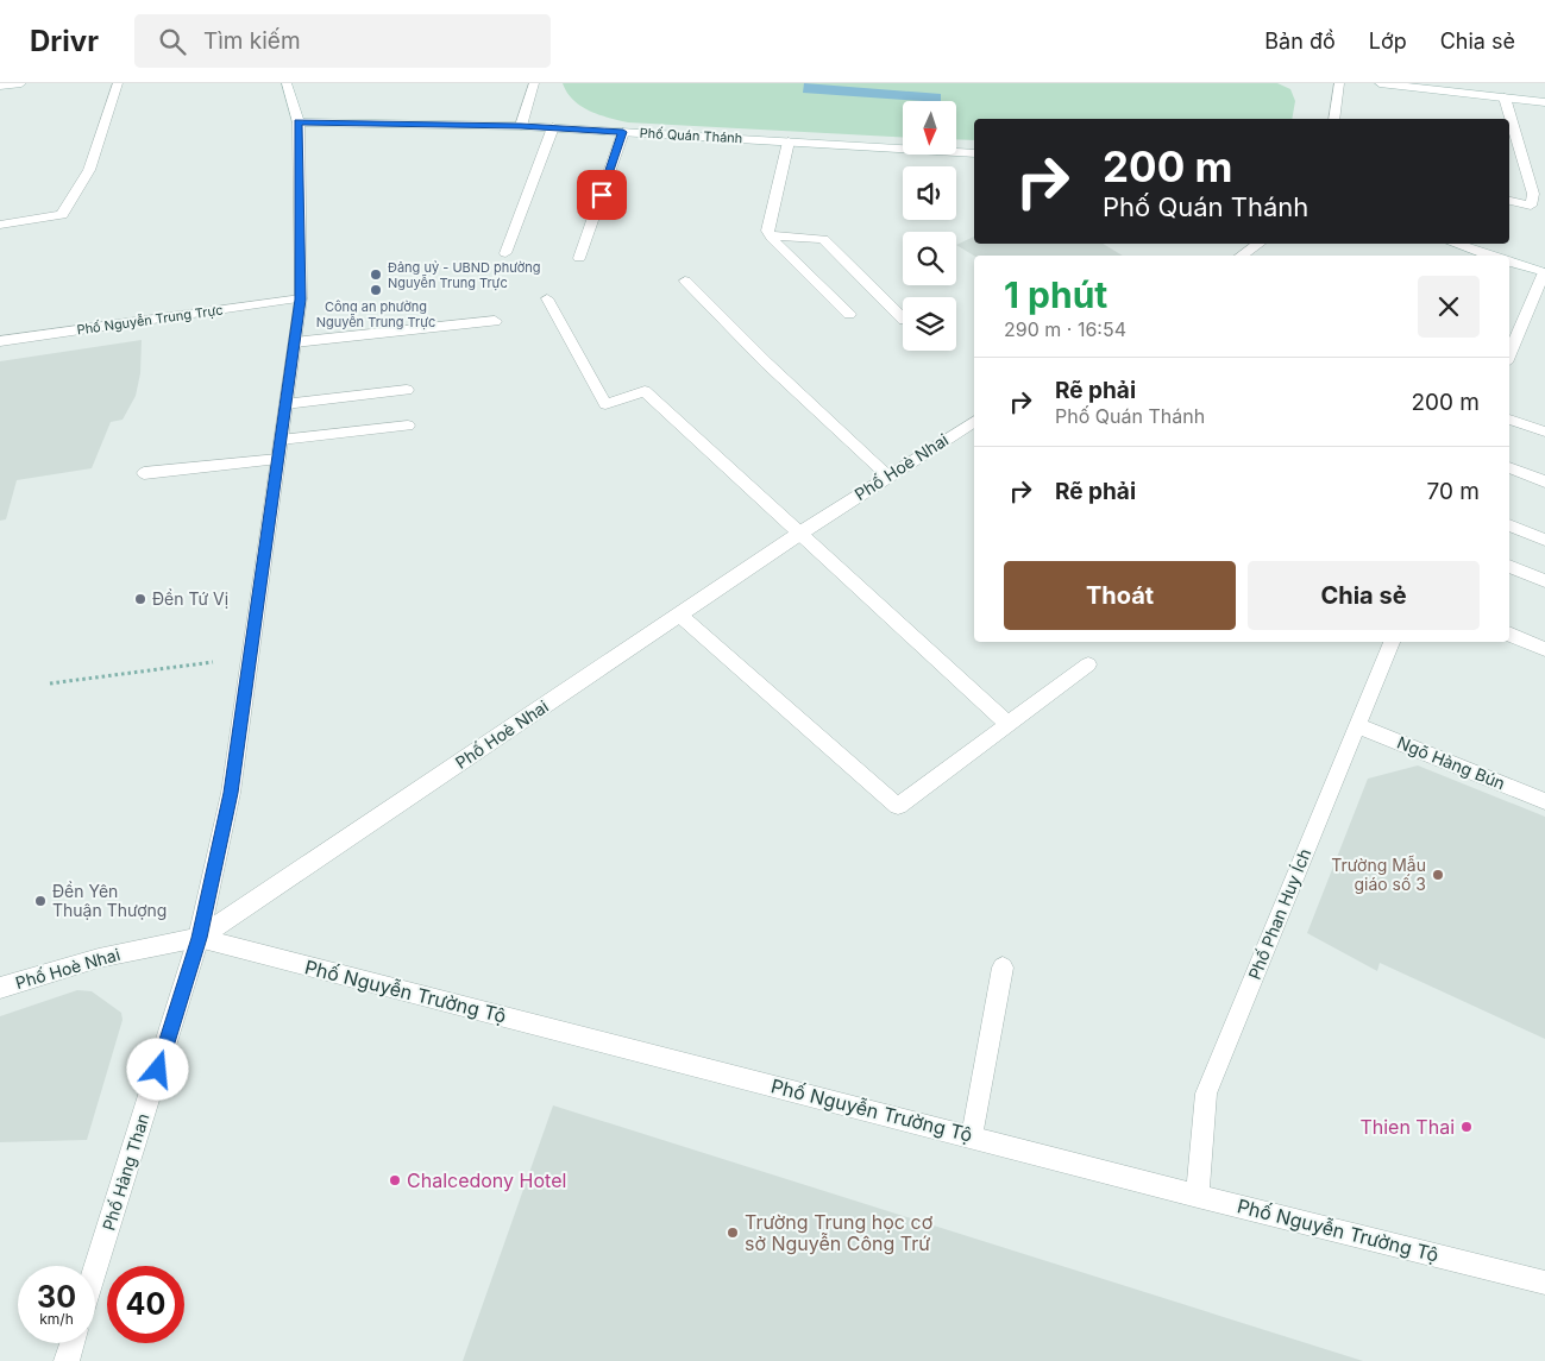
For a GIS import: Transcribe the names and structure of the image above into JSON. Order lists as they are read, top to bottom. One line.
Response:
{"streets":{"street":["Phố Quán Thánh","Phố Nguyễn Trung Trực","Phố Hoè Nhai","Ngõ Hàng Bún","Phố Phan Huy Ích","Phố Nguyễn Trường Tộ","Phố Hàng Than"]},"crossings":[["Phố Quán Thánh","Phố Hàng Than"],["Phố Nguyễn Trung Trực","Phố Hàng Than"],["Phố Hoè Nhai","Phố Nguyễn Trường Tộ"],["Phố Hoè Nhai","Phố Hàng Than"],["Ngõ Hàng Bún","Phố Phan Huy Ích"],["Phố Phan Huy Ích","Phố Nguyễn Trường Tộ"],["Phố Nguyễn Trường Tộ","Phố Hàng Than"]],"places":["Đảng uỷ - UBND phường Nguyễn Trung Trực","Công an phường Nguyễn Trung Trực","Đền Tứ Vị","Trường Mẫu giáo số 3","Đền Yên Thuận Thượng","Thien Thai","Chalcedony Hotel","Trường Trung học cơ sở Nguyễn Công Trứ"],"north":"bottom","page":{"header":"Drivr","search":"Tìm kiếm","nav":["Bản đồ","Lớp","Chia sẻ"],"turn":["200 m","Phố Quán Thánh"],"heading":["1 phút","290 m · 16:54"],"list":[{"name":"Rẽ phải","note":"Phố Quán Thánh","value":"200 m"},{"name":"Rẽ phải","value":"70 m"}],"buttons":["Thoát","Chia sẻ"],"speed":"30 km/h","limit":"40"}}
